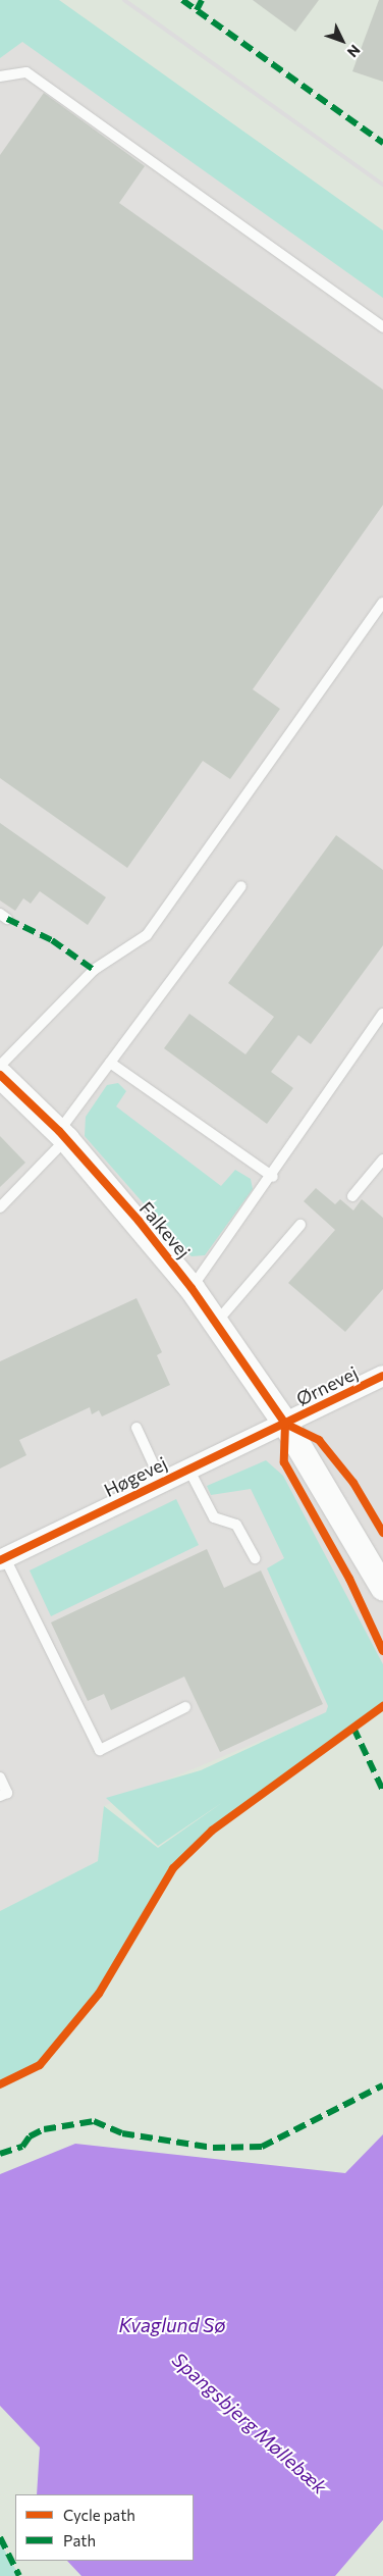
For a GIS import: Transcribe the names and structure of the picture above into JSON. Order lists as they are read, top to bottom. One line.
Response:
{"streets":{"street":["Falkevej","Ørnevej","Høgevej"]},"crossings":[["Falkevej","Ørnevej"],["Falkevej","Høgevej"],["Ørnevej","Høgevej"]],"water":["Kvaglund Sø","Spangsbjerg Møllebæk"],"legend":["Cycle path","Path"],"north":"bottom right"}
